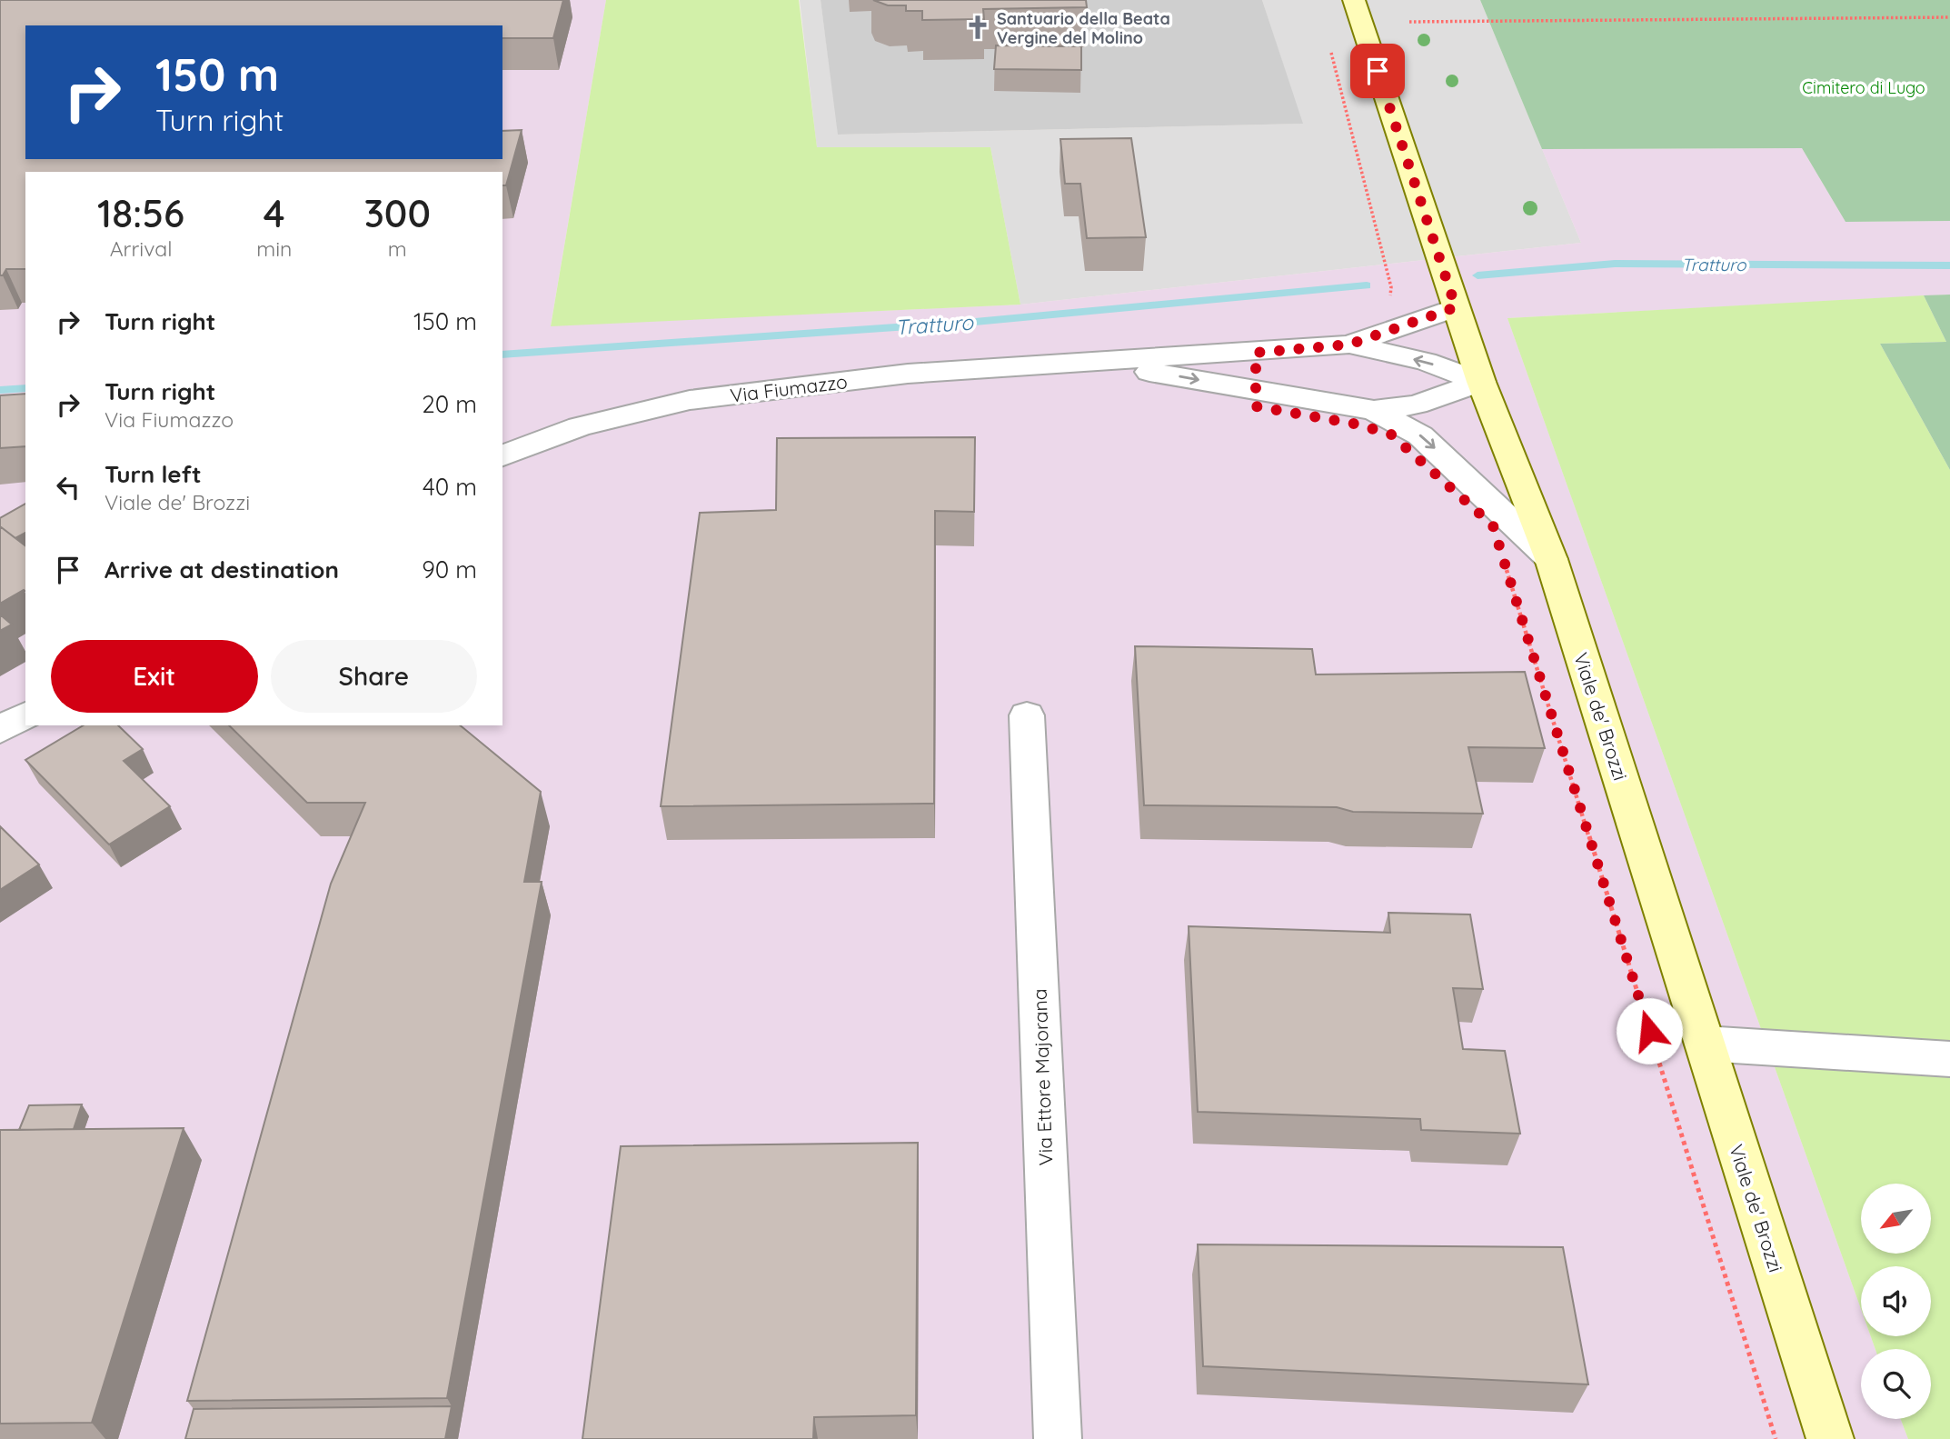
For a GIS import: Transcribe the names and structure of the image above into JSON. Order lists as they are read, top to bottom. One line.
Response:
{"streets":{"street":["Via Fiumazzo","Viale de' Brozzi","Via Ettore Majorana"]},"crossings":[["Via Fiumazzo","Viale de' Brozzi"]],"water":["Tratturo"],"parks":["Cimitero di Lugo"],"places":{"church":["Santuario della Beata Vergine del Molino"]},"north":"bottom left","page":{"turn":["150 m","Turn right"],"eta":["18:56","Arrival","4","min","300","m"],"list":[{"name":"Turn right","value":"150 m"},{"name":"Turn right","note":"Via Fiumazzo","value":"20 m"},{"name":"Turn left","note":"Viale de' Brozzi","value":"40 m"},{"name":"Arrive at destination","value":"90 m"}],"buttons":["Exit","Share"]}}
